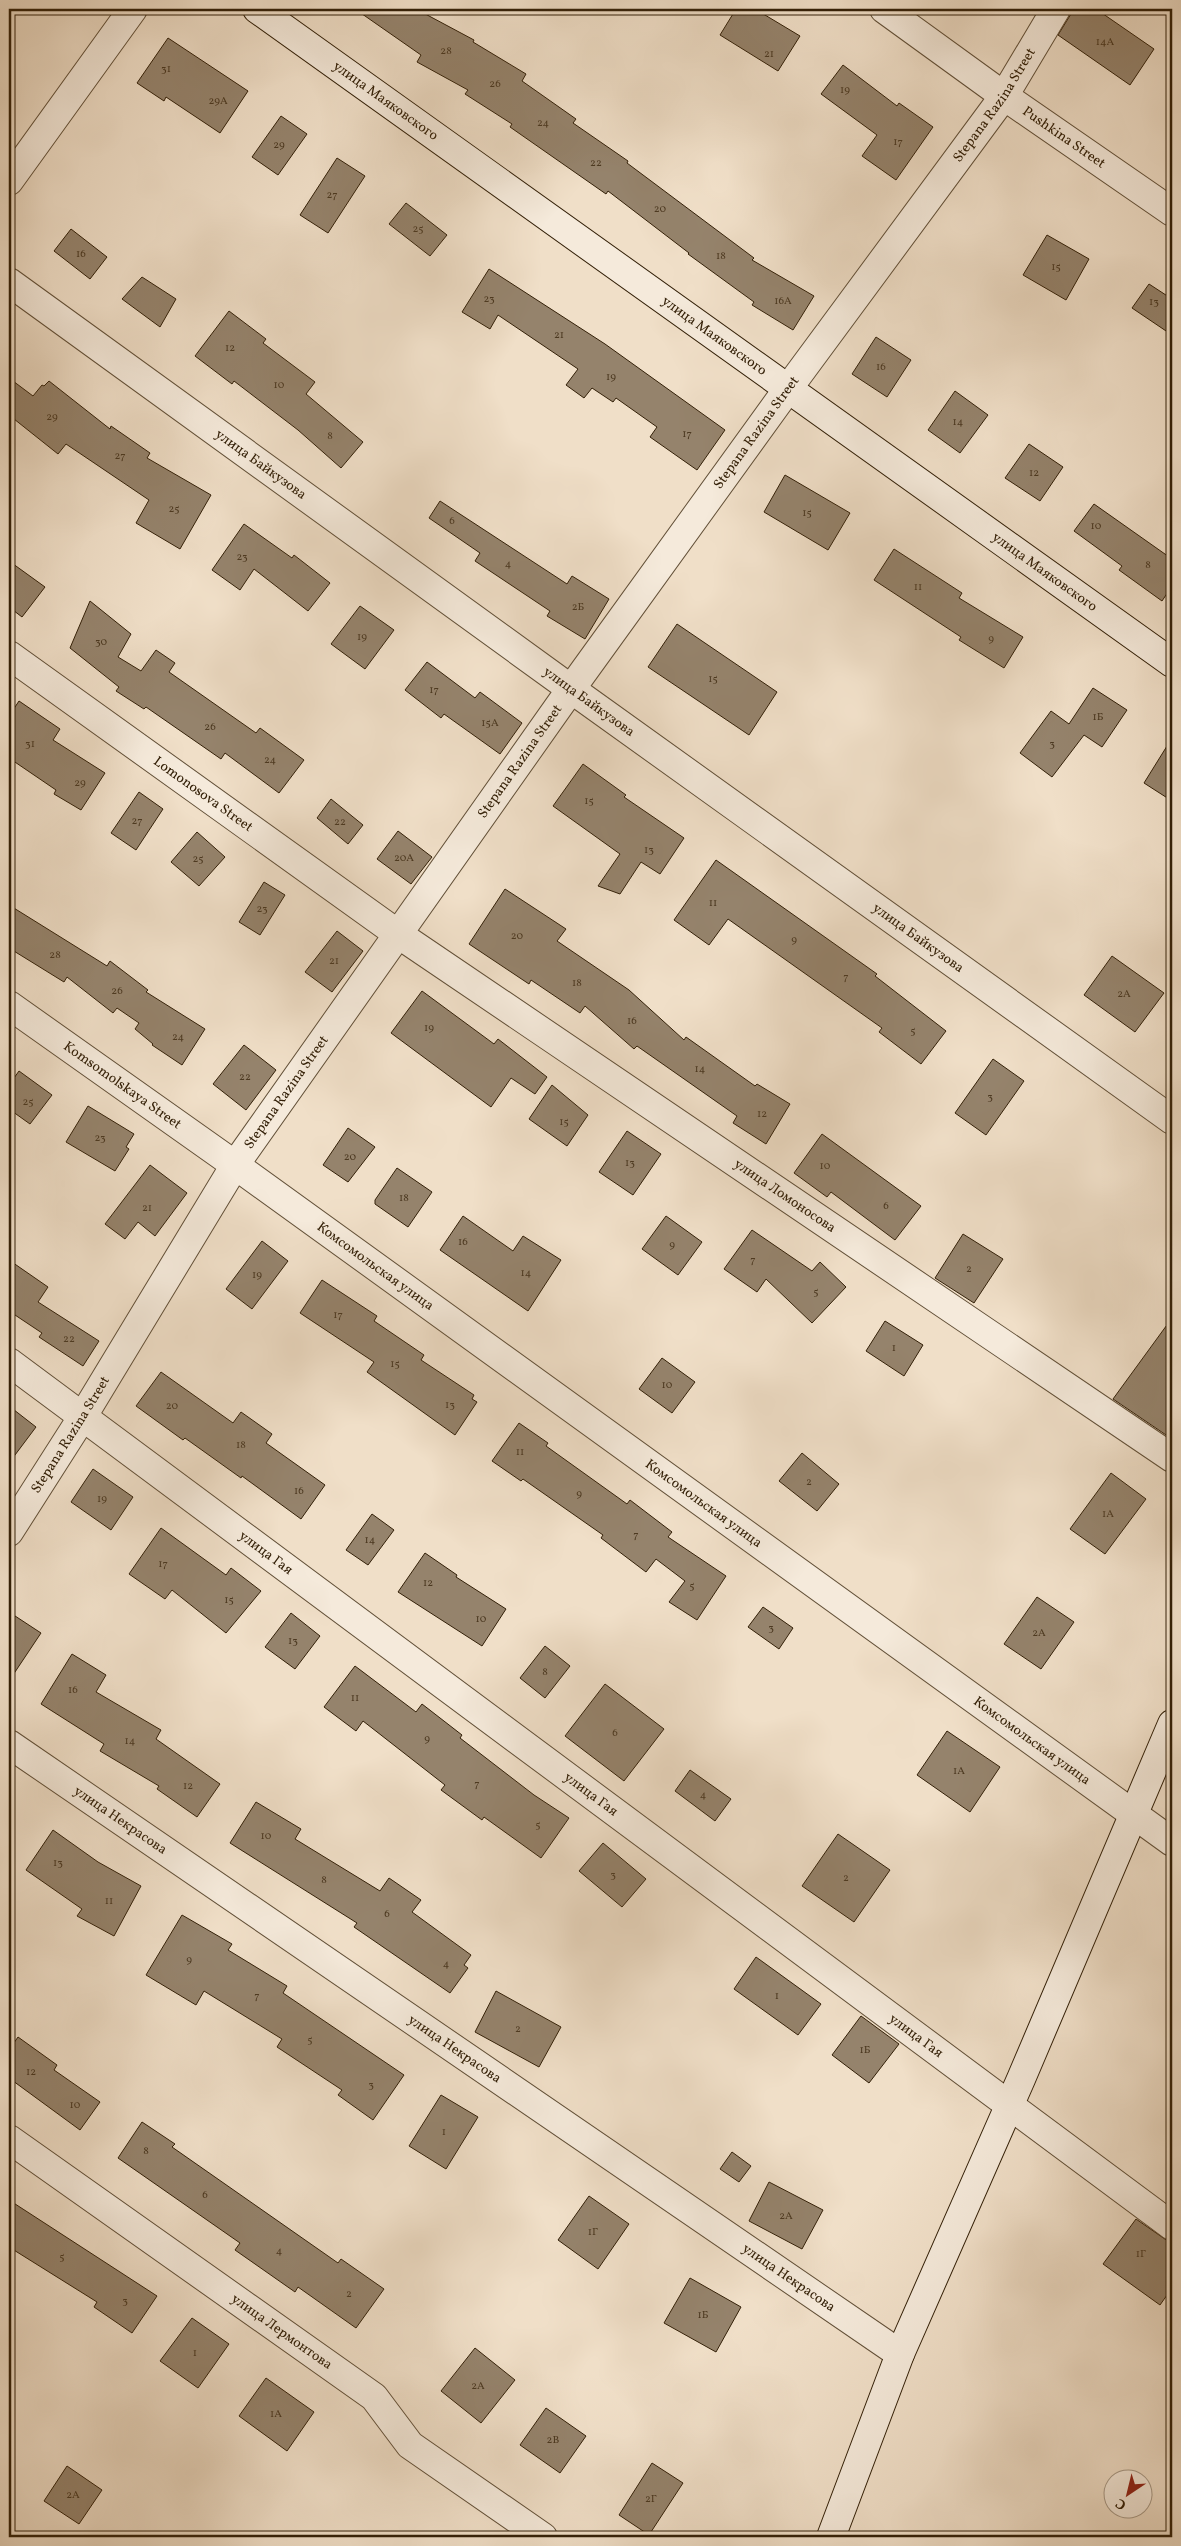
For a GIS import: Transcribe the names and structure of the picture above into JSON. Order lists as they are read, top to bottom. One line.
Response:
{"streets":{"street":["улица Маяковского","Stepana Razina Street","Pushkina Street","улица Байкузова","Lomonosova Street","Komsomolskaya Street","улица Ломоносова","Комсомольская улица","улица Гая","улица Некрасова","улица Лермонтова"]},"crossings":[["улица Маяковского","Stepana Razina Street"],["Stepana Razina Street","Pushkina Street"],["Stepana Razina Street","улица Байкузова"],["Stepana Razina Street","Lomonosova Street"],["Stepana Razina Street","Komsomolskaya Street"],["Stepana Razina Street","улица Ломоносова"],["Stepana Razina Street","Комсомольская улица"],["Stepana Razina Street","улица Гая"],["Lomonosova Street","улица Ломоносова"],["Komsomolskaya Street","Комсомольская улица"]],"house_numbers":["14А","28","21","31","26","19","29А","24","17","29","22","27","20","25","16","18","15","23","16А","13","21","12","16","19","10","29","14","17","8","27","12","25","15","6","10","23","4","8","11","2Б","19","9","30","15","17","1Б","15А","26","31","3","24","29","15","27","22","13","20А","25","11","23","20","9","28","21","7","18","26","2А","16","19","5","24","14","22","3","25","12","15","23","20","13","10","18","6","21","16","9","7","2","14","19","5","17","22","1","15","10","13","20","18","11","2","16","9","19","1А","7","14","17","12","5","15","10","3","2А","13","8","16","11","6","9","14","1А","7","12","4","5","10","13","3","2","8","11","6","9","4","7","1","2","5","1Б","12","3","10","1","8","6","2А","1Г","4","1Г","5","2","3","1Б","1","2А","1А","2В","2А","2Г"],"north":"bottom left"}
